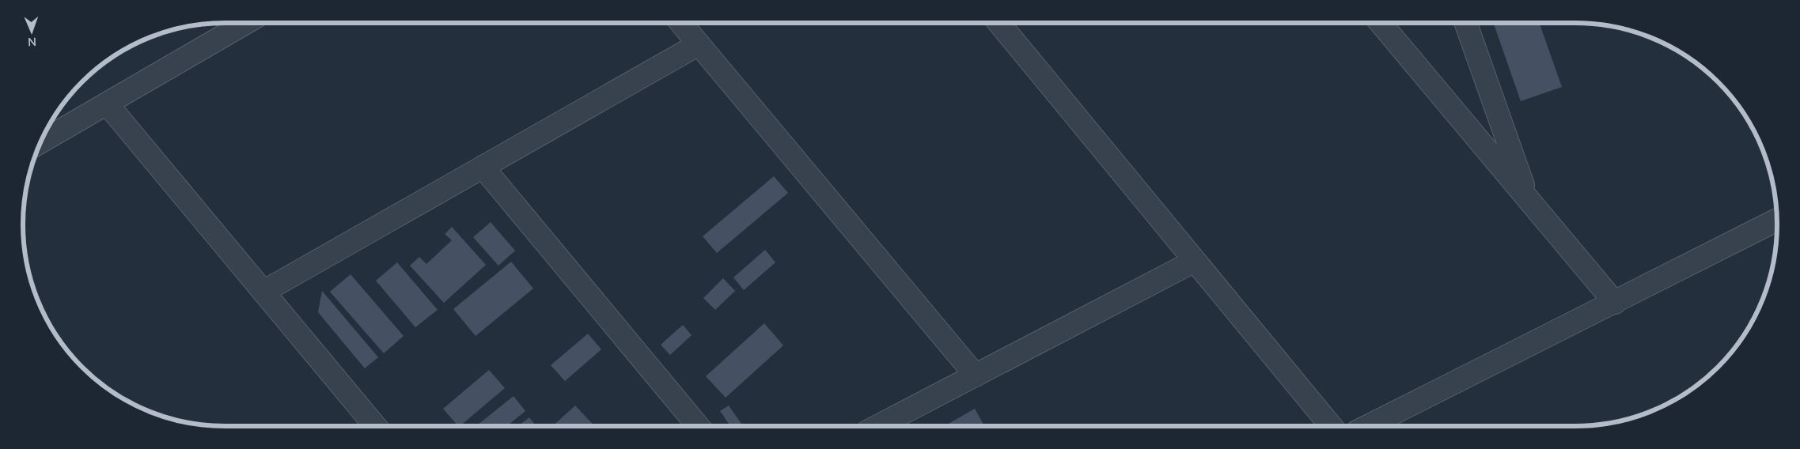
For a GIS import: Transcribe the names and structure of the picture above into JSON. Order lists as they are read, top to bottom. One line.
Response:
{"north":"bottom"}
